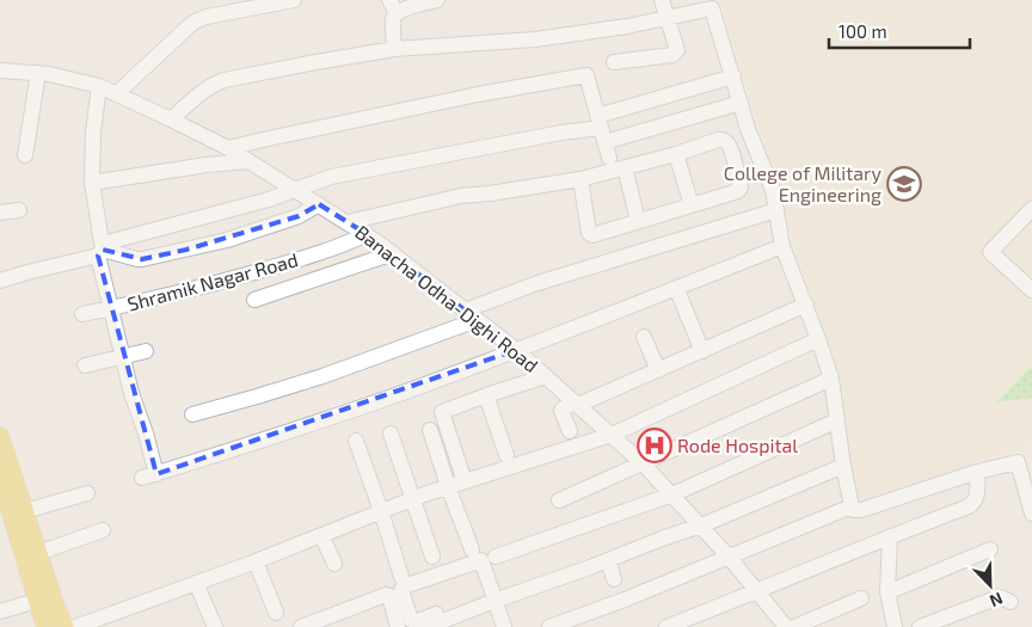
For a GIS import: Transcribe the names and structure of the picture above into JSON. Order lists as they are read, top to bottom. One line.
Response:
{"streets":{"street":["Shramik Nagar Road","Banacha Odha-Dighi Road"]},"crossings":[["Shramik Nagar Road","Banacha Odha-Dighi Road"]],"places":{"school or university":["College of Military Engineering"],"hospital":["Rode Hospital"]},"scale_bar":"100 m","north":"bottom right"}
